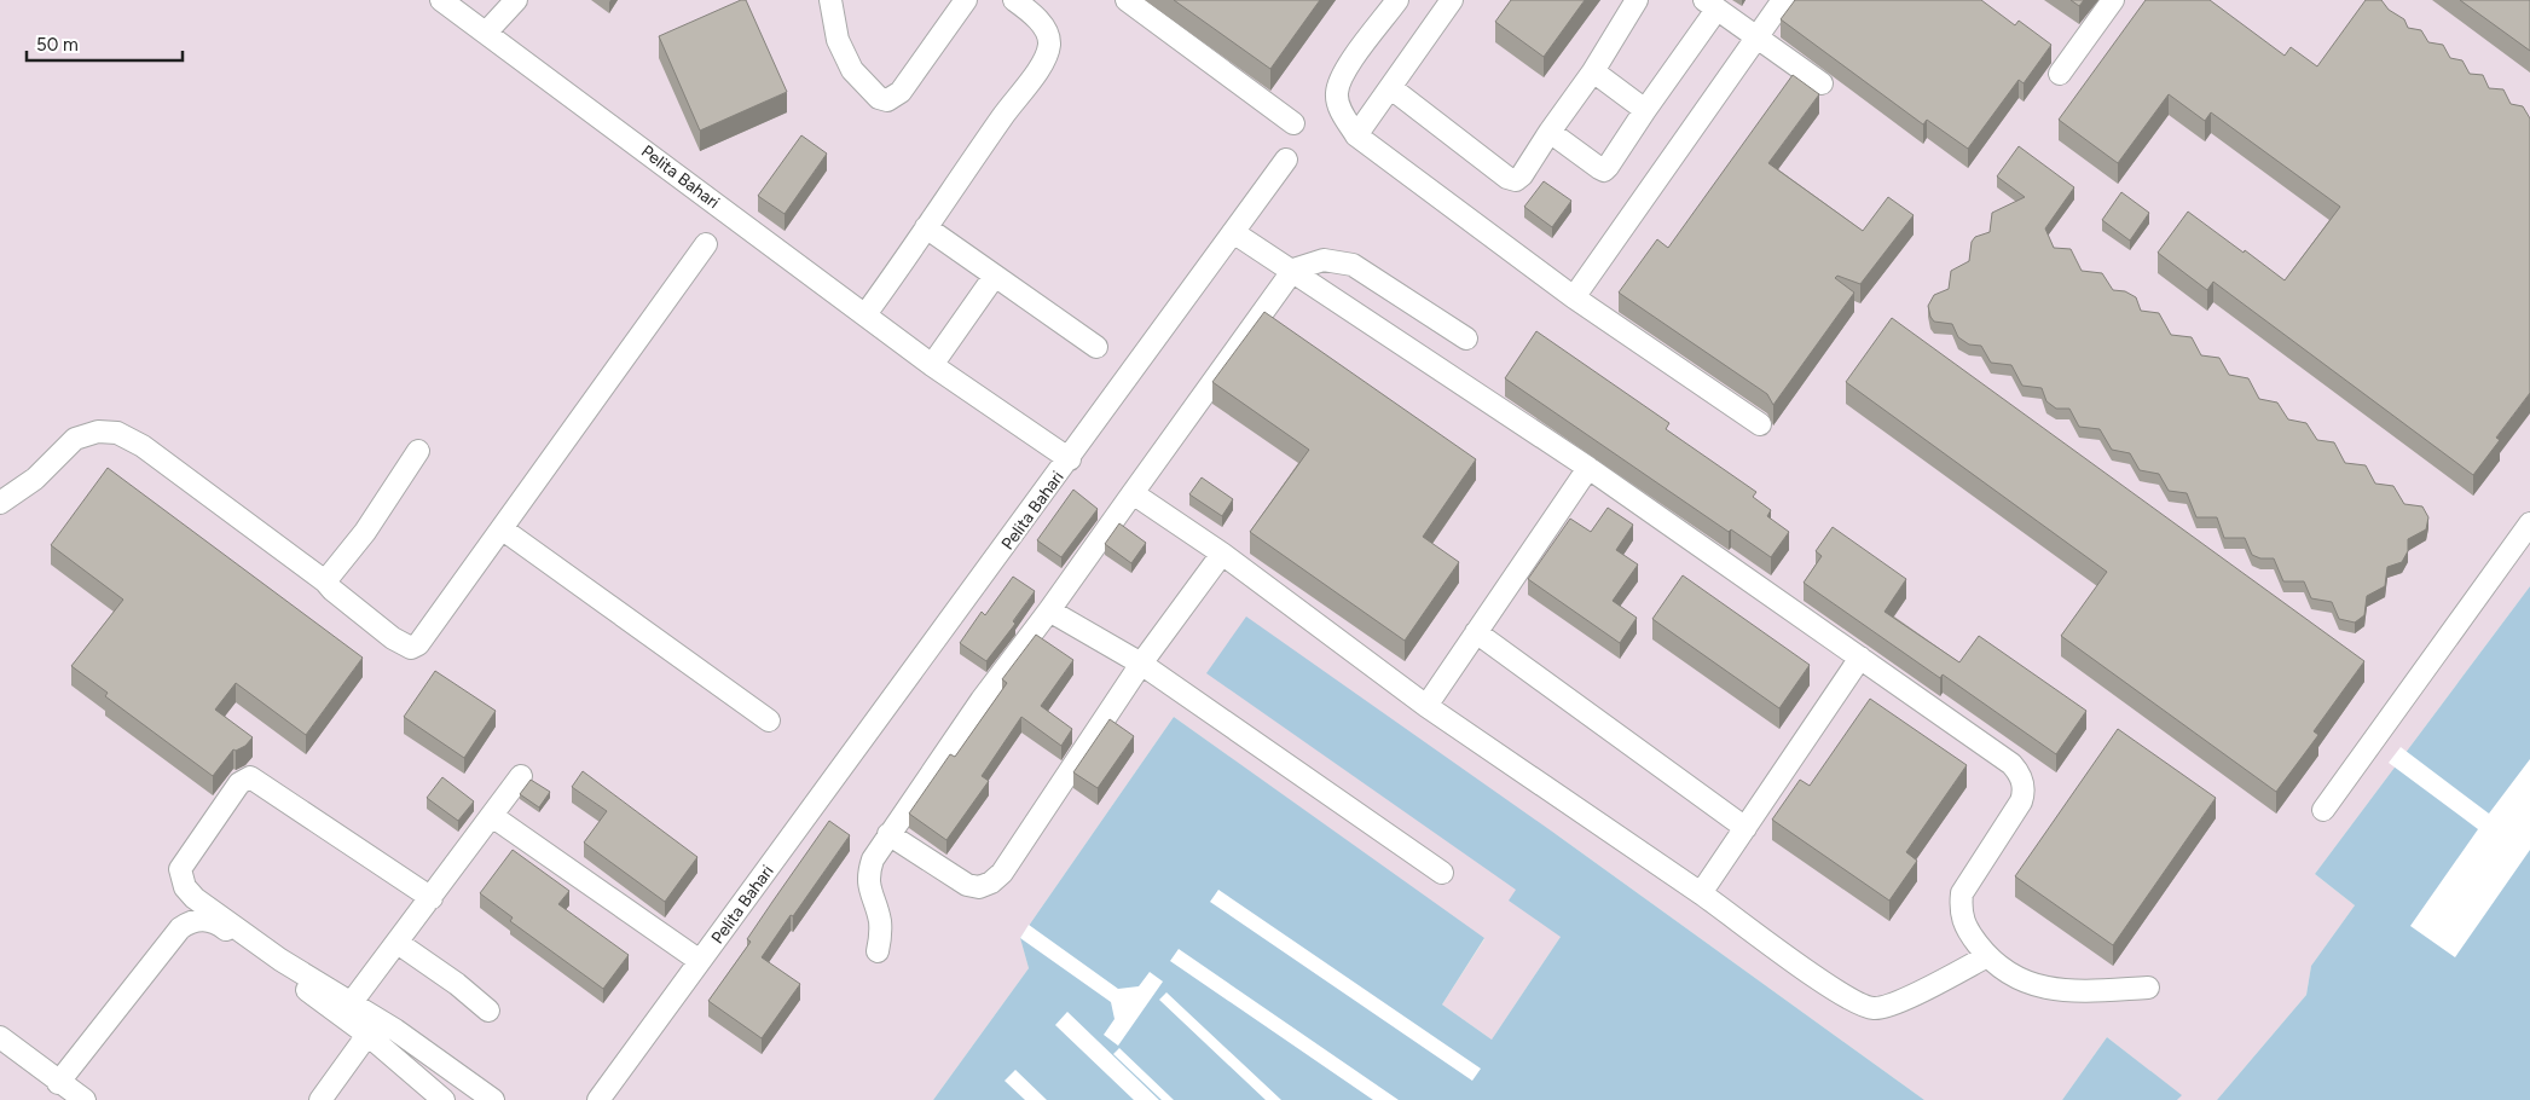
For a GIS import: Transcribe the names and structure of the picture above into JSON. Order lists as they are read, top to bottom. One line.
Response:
{"streets":{"lane":["Pelita Bahari"]},"scale_bar":"50 m"}
